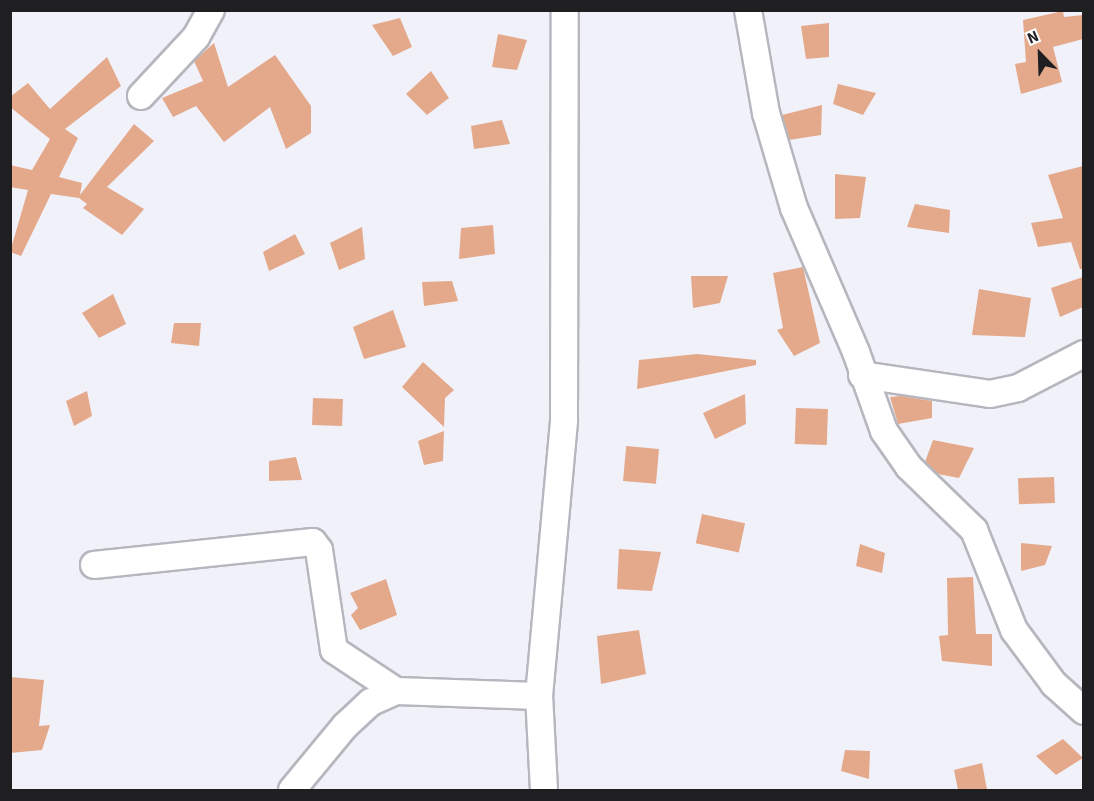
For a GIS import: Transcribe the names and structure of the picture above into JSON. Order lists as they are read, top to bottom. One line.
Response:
{"north":"top left"}
